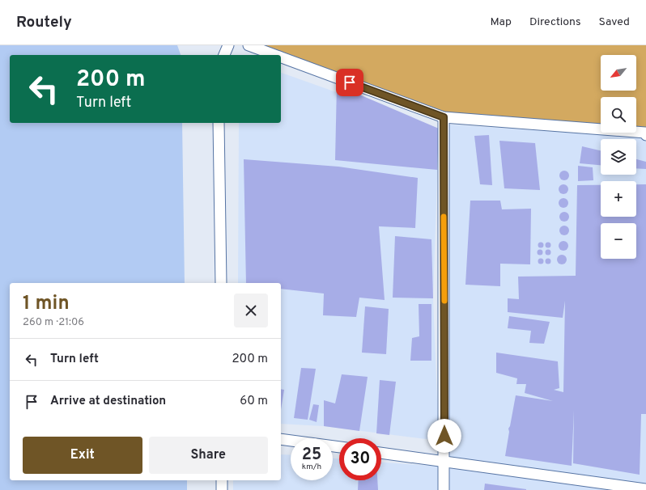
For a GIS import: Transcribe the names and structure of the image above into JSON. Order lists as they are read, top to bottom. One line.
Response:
{"north":"bottom left","page":{"header":"Routely","nav":["Map","Directions","Saved"],"map_buttons":["+","−"],"turn":["200 m","Turn left"],"heading":["1 min","260 m · 21:06"],"list":[{"name":"Turn left","value":"200 m"},{"name":"Arrive at destination","value":"60 m"}],"buttons":["Exit","Share"],"speed":"25 km/h","limit":"30"}}
